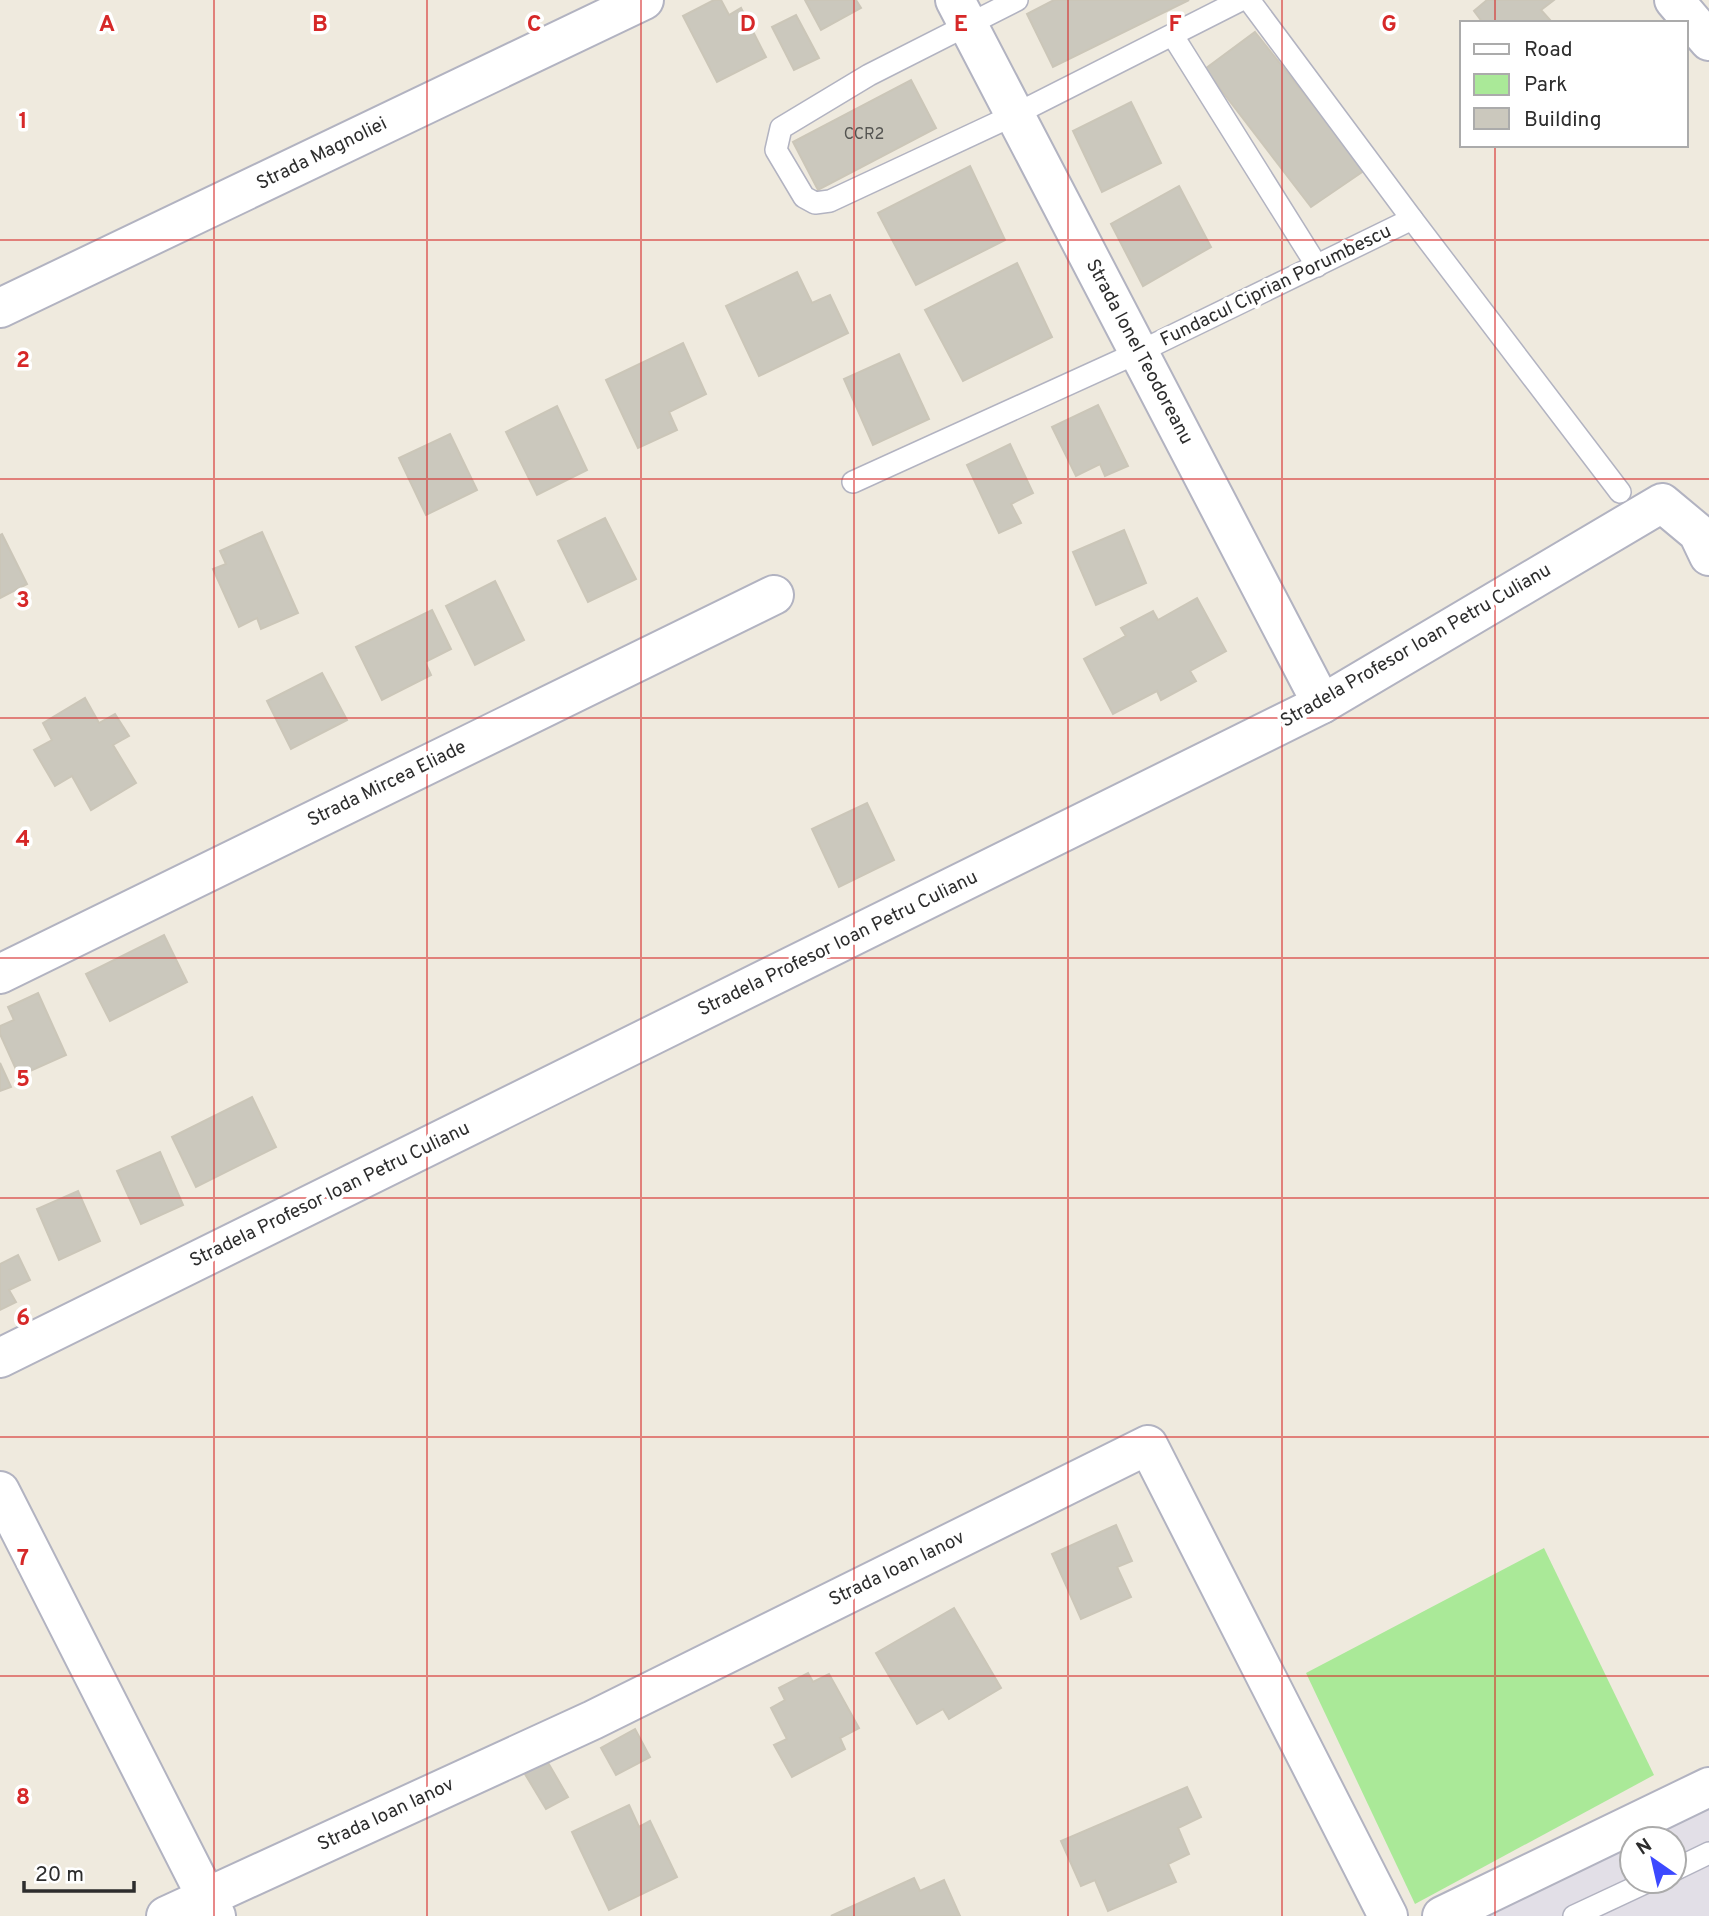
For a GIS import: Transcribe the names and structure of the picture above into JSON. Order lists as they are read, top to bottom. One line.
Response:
{"streets":{"street":["Strada Magnoliei","Strada Ionel Teodoreanu","Stradela Profesor Ioan Petru Culianu","Strada Mircea Eliade","Strada Ioan Ianov"],"lane":["Fundacul Ciprian Porumbescu"]},"crossings":[["Fundacul Ciprian Porumbescu","Strada Ionel Teodoreanu"],["Strada Ionel Teodoreanu","Stradela Profesor Ioan Petru Culianu"]],"house_numbers":["CCR2"],"legend":["Road","Park","Building"],"scale_bar":"20 m","north":"top left","grid":{"columns":["A","B","C","D","E","F","G"],"rows":["1","2","3","4","5","6","7","8"]}}
